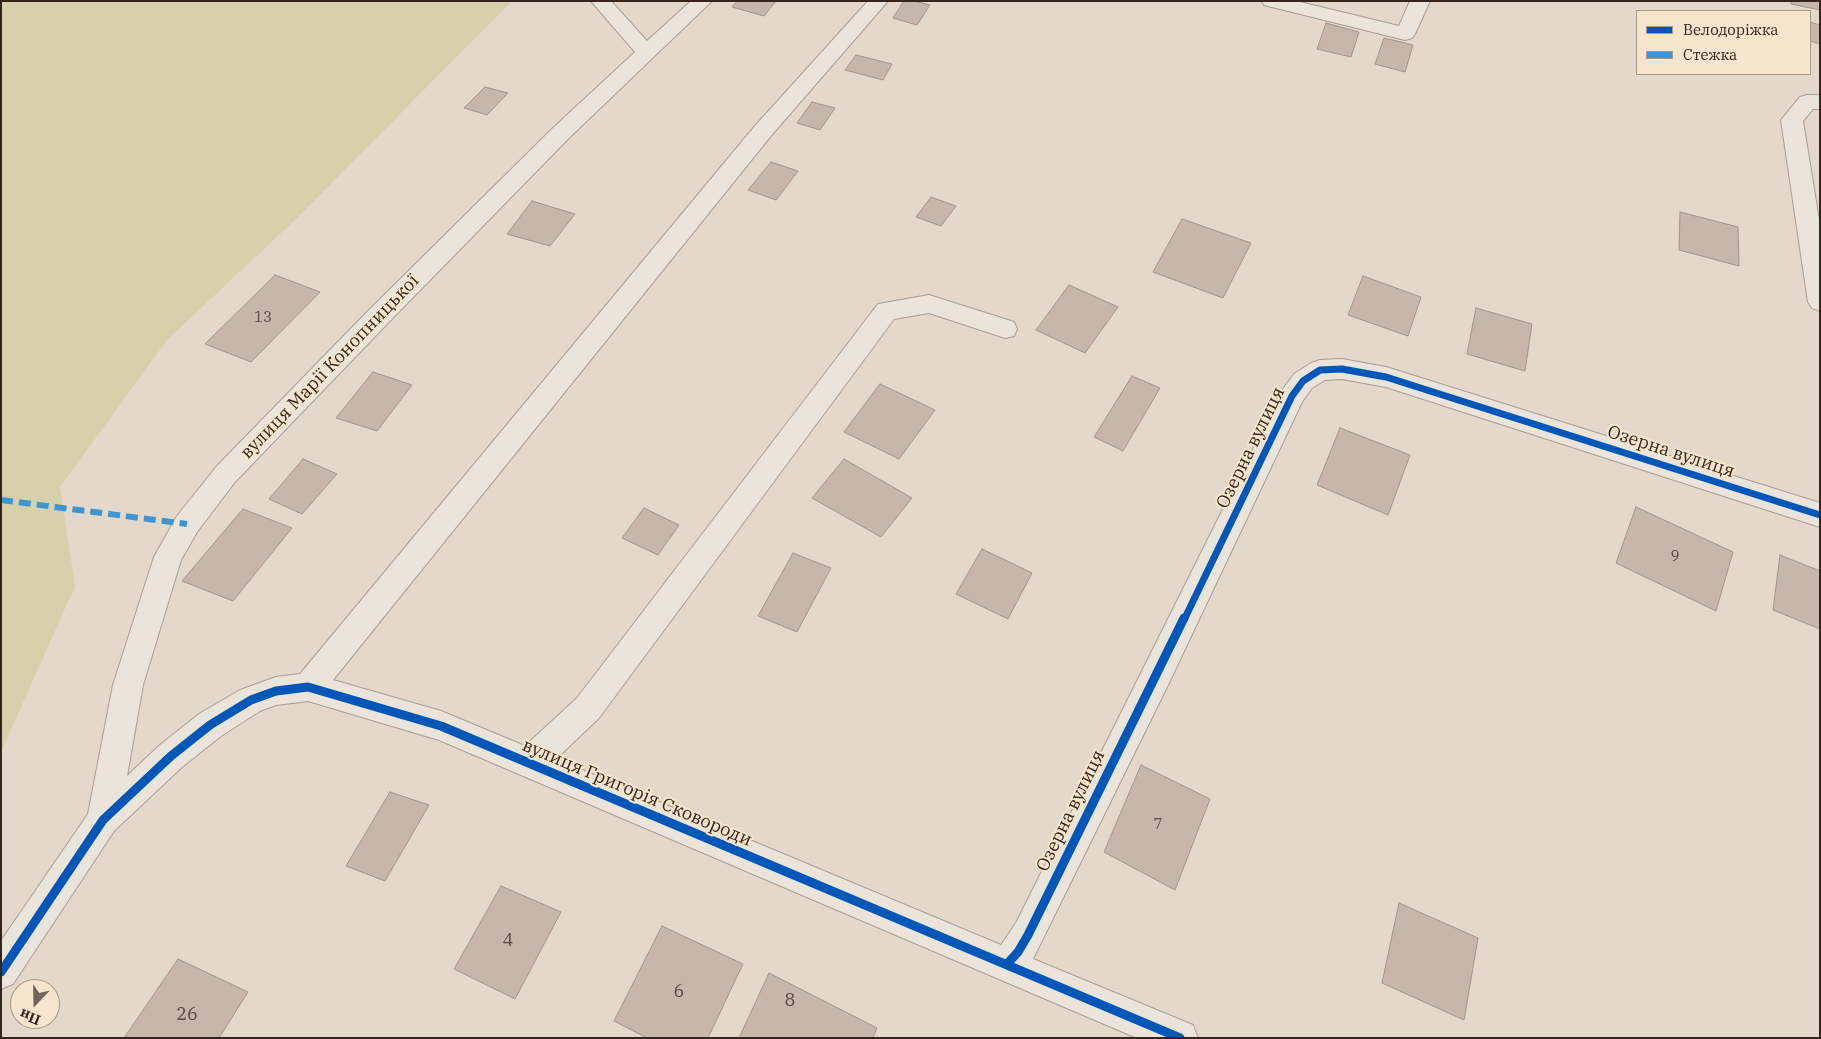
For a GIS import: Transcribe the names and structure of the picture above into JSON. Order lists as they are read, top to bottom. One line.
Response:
{"streets":{"street":["вулиця Марії Конопницької","Озерна вулиця","вулиця Григорія Сковороди"]},"crossings":[["вулиця Марії Конопницької","вулиця Григорія Сковороди"],["Озерна вулиця","вулиця Григорія Сковороди"]],"house_numbers":["13","9","7","4","6","8","26"],"legend":["Велодоріжка","Стежка"],"north":"bottom"}
